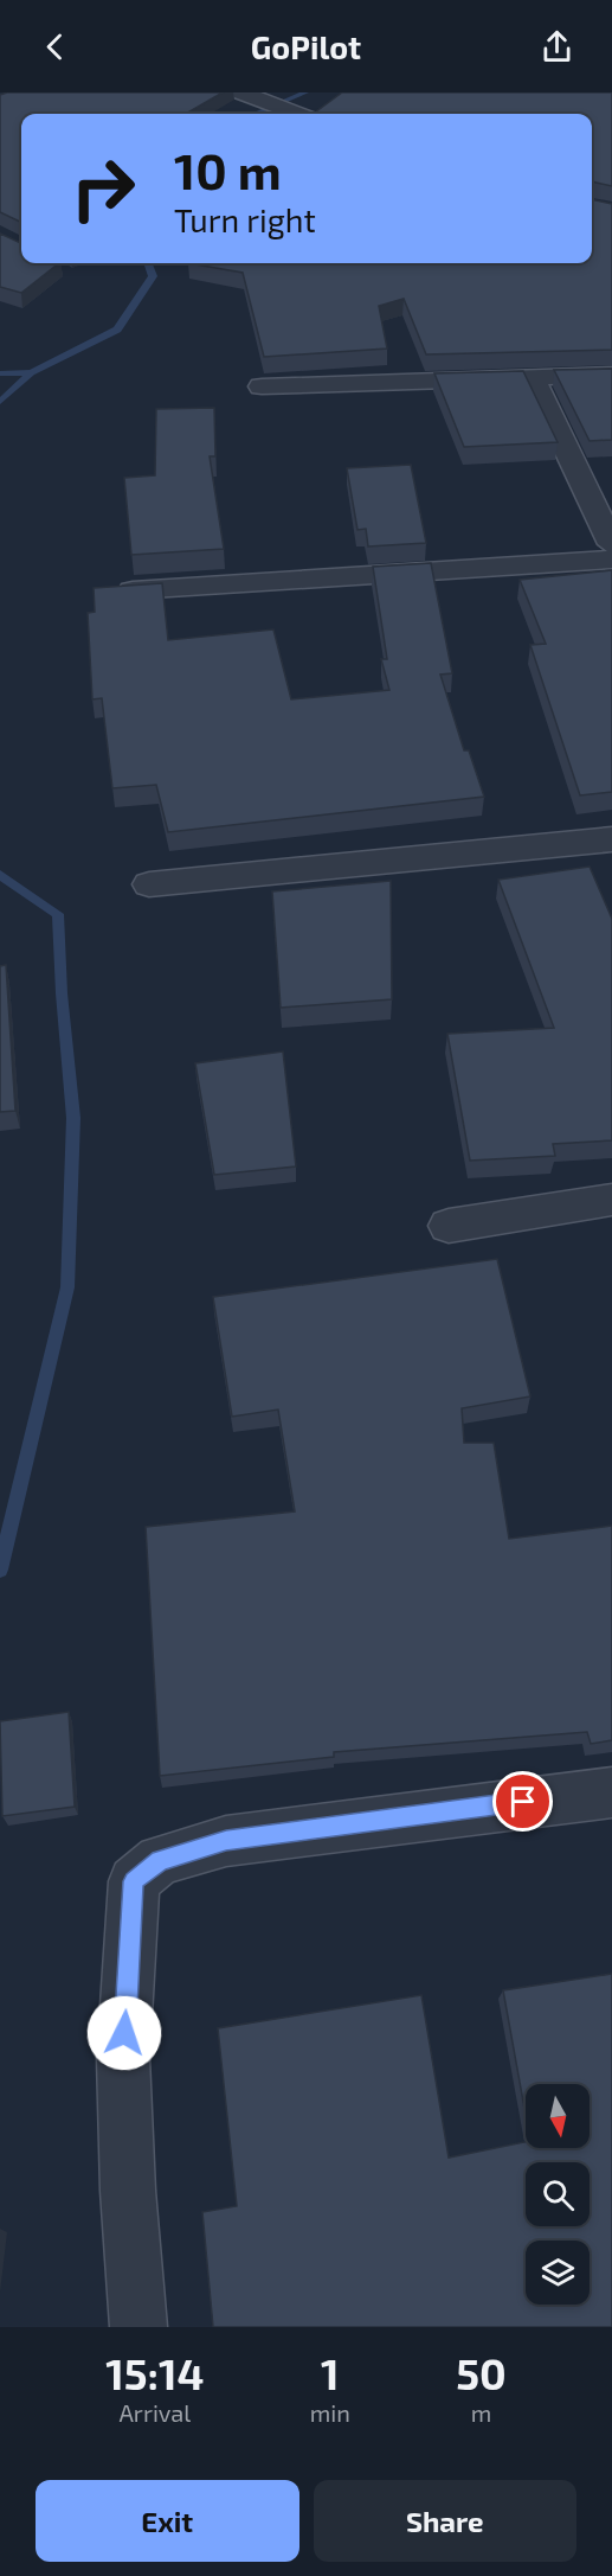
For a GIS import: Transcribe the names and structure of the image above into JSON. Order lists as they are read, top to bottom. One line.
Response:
{"north":"bottom","page":{"header":"GoPilot","turn":["10 m","Turn right"],"eta":["15:14","Arrival","1","min","50","m"],"buttons":["Exit","Share"]}}
